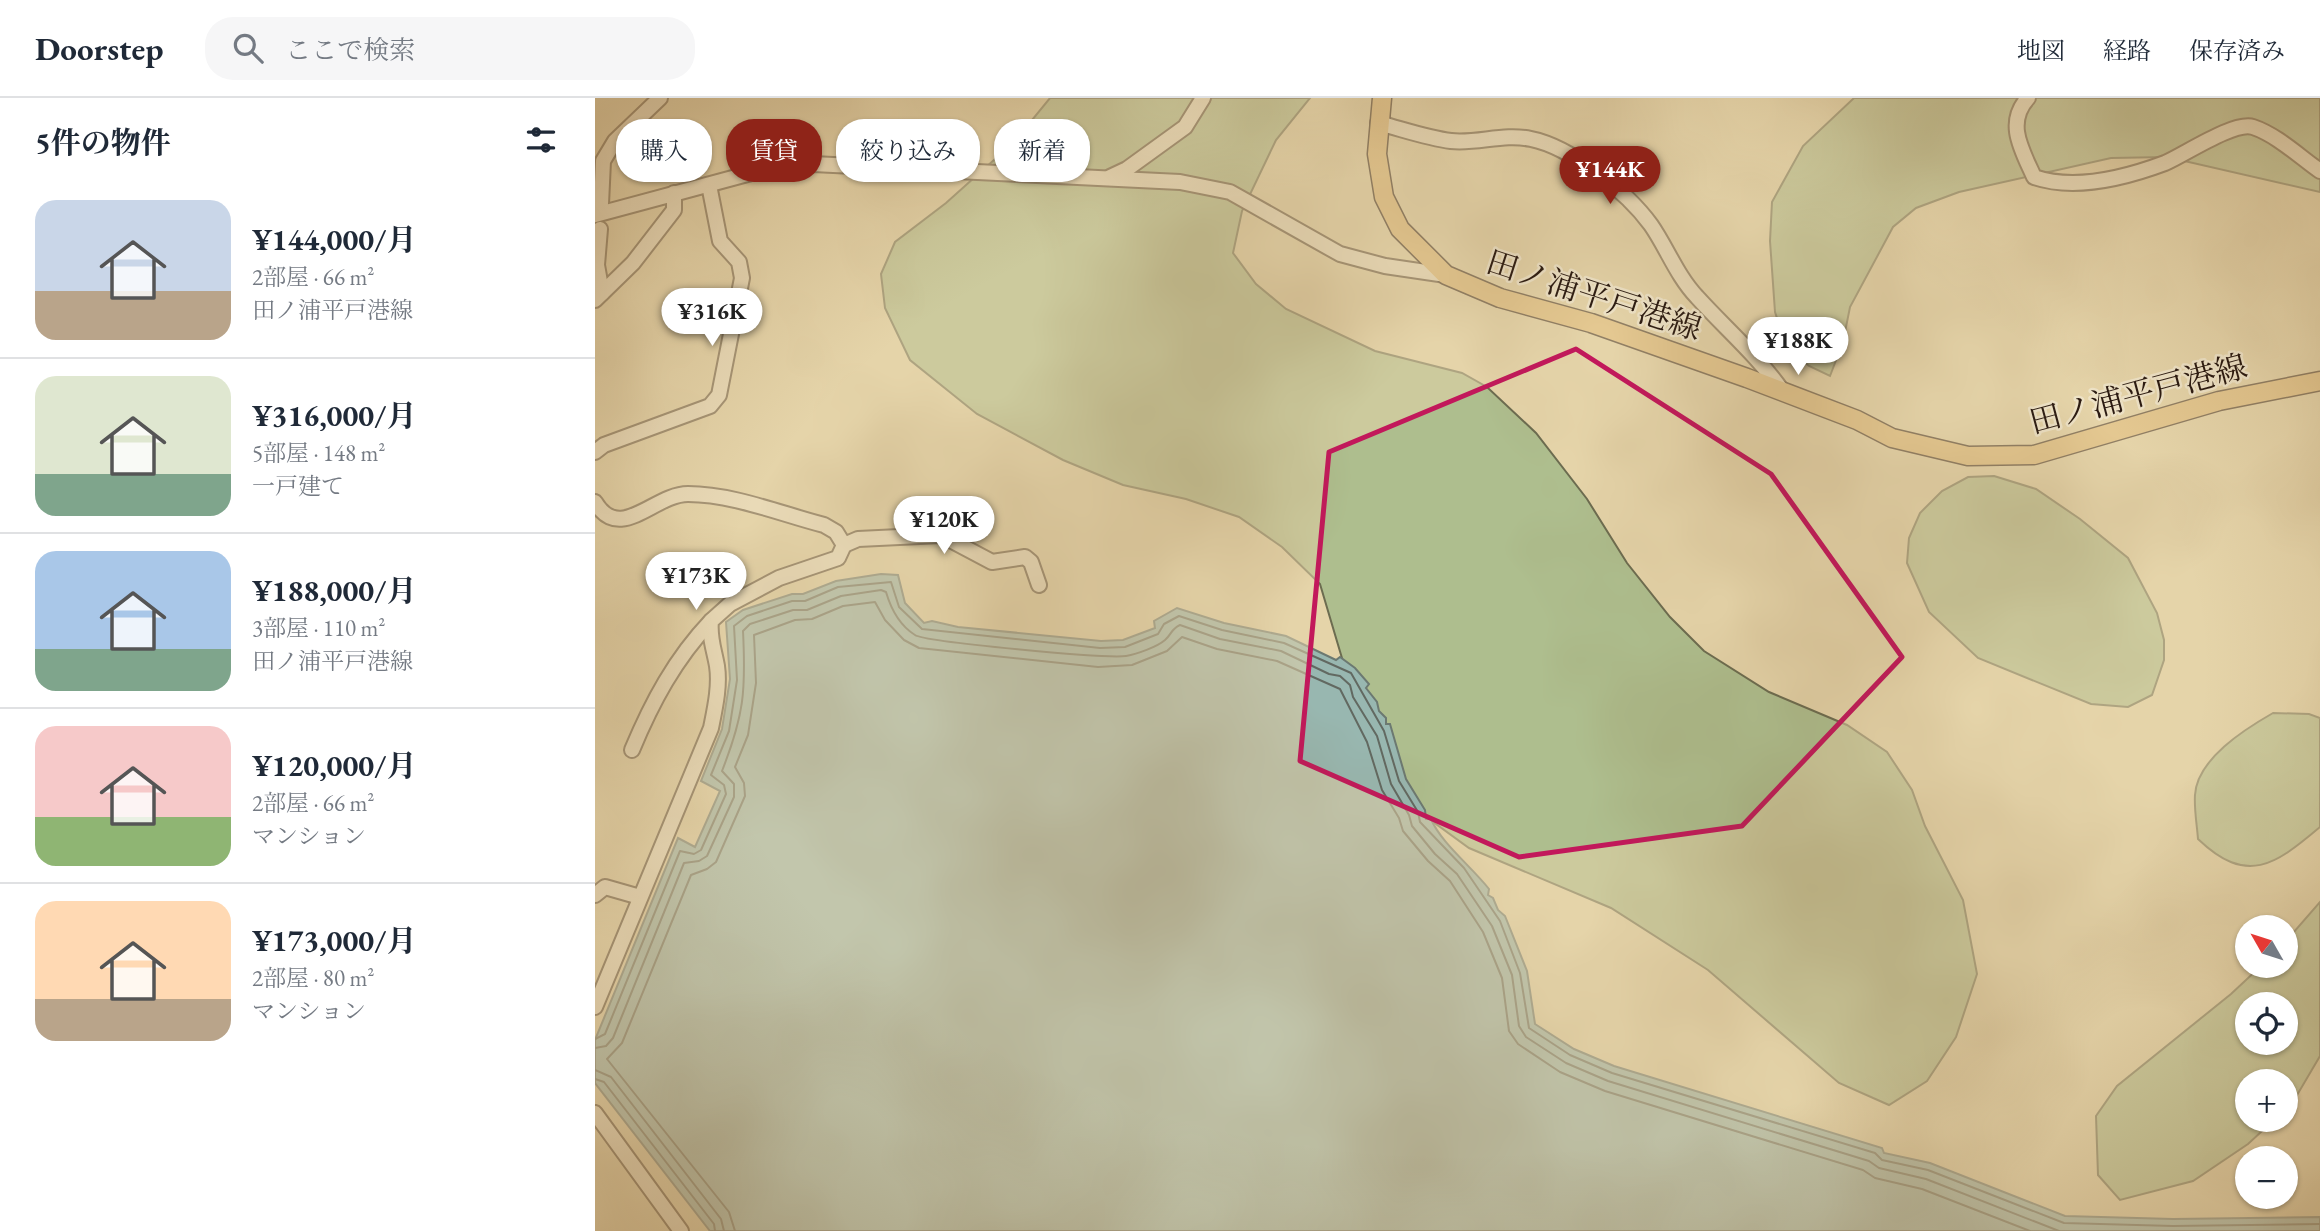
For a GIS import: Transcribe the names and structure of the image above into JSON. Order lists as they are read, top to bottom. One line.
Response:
{"streets":{"main road":["田ノ浦平戸港線"]},"north":"top left","page":{"header":"Doorstep","search":"ここで検索","nav":["地図","経路","保存済み"],"heading":"5件の物件","chip":["購入","賃貸","絞り込み","新着"],"price":["¥144K","¥316K","¥188K","¥120K","¥173K"],"list":[{"name":"¥144,000/月","note":"2部屋 · 66 m² · 田ノ浦平戸港線"},{"name":"¥316,000/月","note":"5部屋 · 148 m² · 一戸建て"},{"name":"¥188,000/月","note":"3部屋 · 110 m² · 田ノ浦平戸港線"},{"name":"¥120,000/月","note":"2部屋 · 66 m² · マンション"},{"name":"¥173,000/月","note":"2部屋 · 80 m² · マンション"}],"map_buttons":["+","−"]}}
